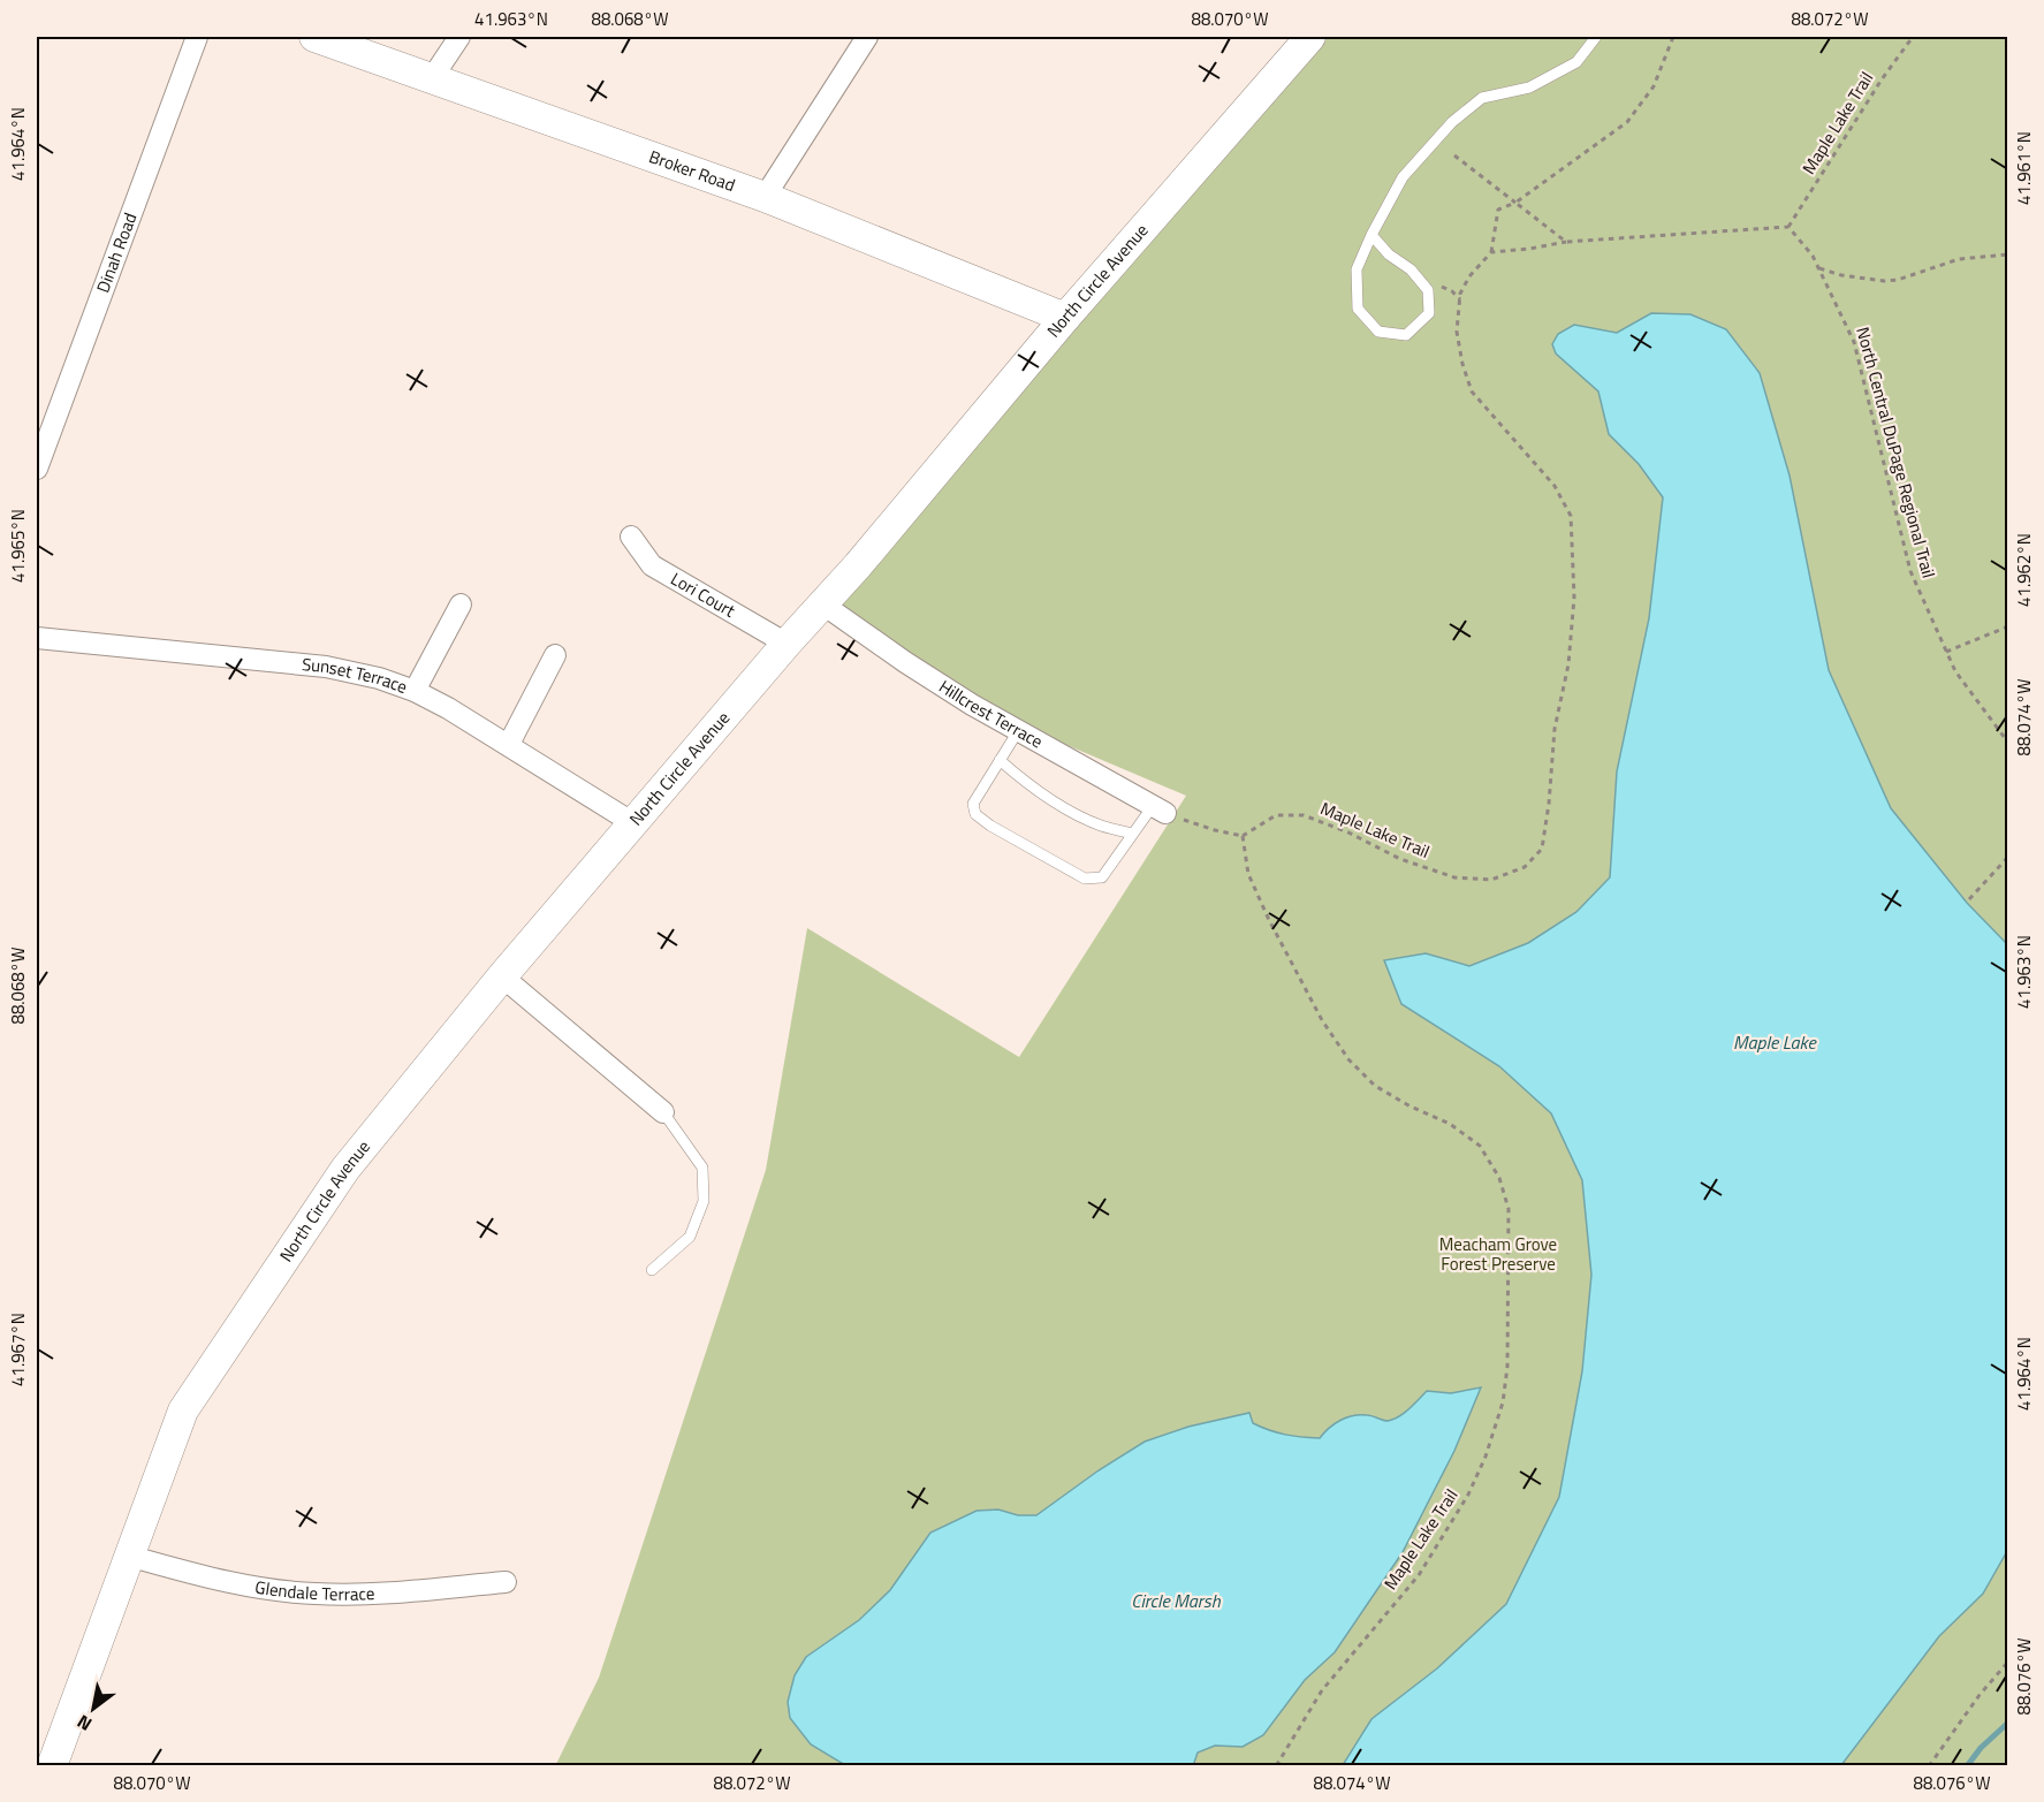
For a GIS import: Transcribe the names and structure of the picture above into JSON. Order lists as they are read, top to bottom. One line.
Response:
{"streets":{"street":["Broker Road","Dinah Road","North Circle Avenue","Lori Court","Sunset Terrace","Hillcrest Terrace","Glendale Terrace"],"path":["Maple Lake Trail","North Central DuPage Regional Trail"]},"crossings":[["Maple Lake Trail","North Central DuPage Regional Trail"],["Broker Road","North Circle Avenue"],["North Circle Avenue","Lori Court"],["North Circle Avenue","Sunset Terrace"],["North Circle Avenue","Hillcrest Terrace"],["North Circle Avenue","Glendale Terrace"]],"water":["Maple Lake","Circle Marsh"],"parks":["Meacham Grove Forest Preserve"],"north":"bottom left","coordinates":["41.963°N","88.068°W","88.070°W","88.072°W","41.964°N","41.961°N","41.965°N","41.962°N","88.074°W","41.967°N","88.076°W"]}
